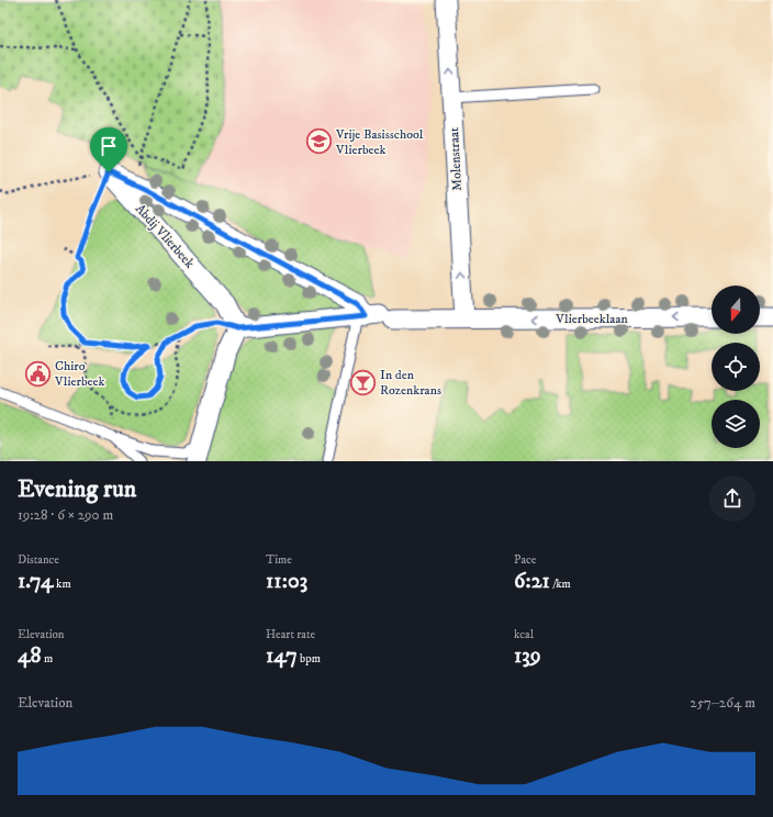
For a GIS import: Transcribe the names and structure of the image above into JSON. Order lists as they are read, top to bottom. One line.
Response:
{"streets":{"street":["Molenstraat","Abdij Vlierbeek","Vlierbeeklaan"]},"crossings":[["Molenstraat","Vlierbeeklaan"]],"one_way":["Molenstraat","Vlierbeeklaan"],"places":{"school or university":["Vrije Basisschool Vlierbeek"],"public building":["Chiro Vlierbeek"],"bar":["In den Rozenkrans"]},"north":"bottom","page":{"heading":["Evening run","19:28 · 6 × 290 m"],"stats":[["Distance","1.74 km"],["Time","11:03"],["Pace","6:21 /km"],["Elevation","48 m"],["Heart rate","147 bpm"],["kcal","139"]],"chart":["Elevation","257–264 m"]}}
